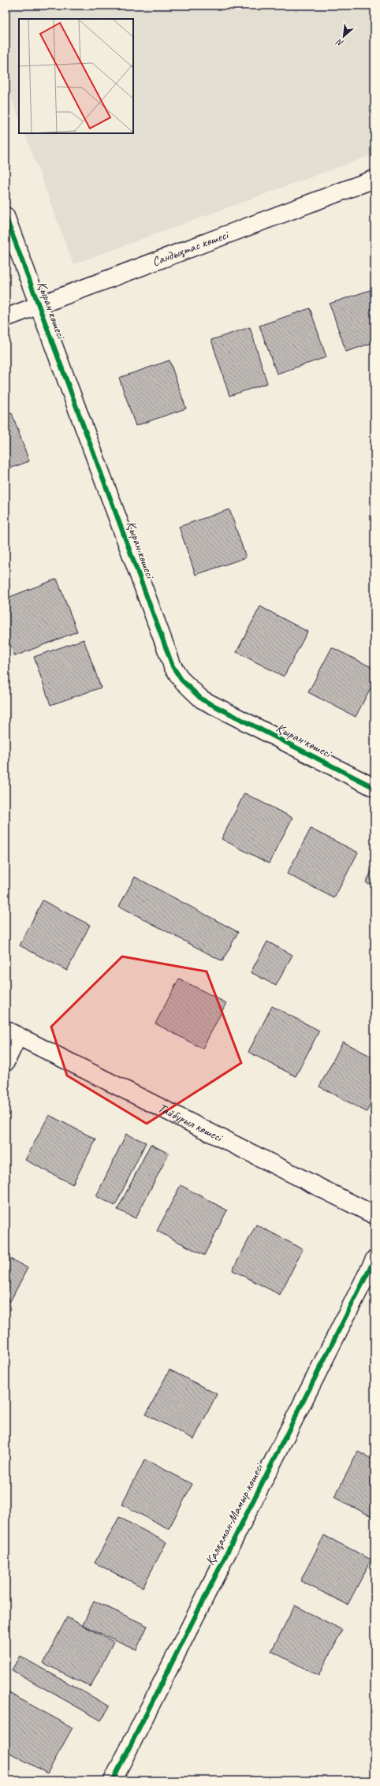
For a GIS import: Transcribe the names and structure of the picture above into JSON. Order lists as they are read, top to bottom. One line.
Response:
{"streets":{"street":["Сандықтас көшесі","Қыран көшесі","Тайбурыл көшесі","Қалқаман-Мамыр көшесі"]},"crossings":[["Сандықтас көшесі","Қыран көшесі"]],"north":"bottom left"}
